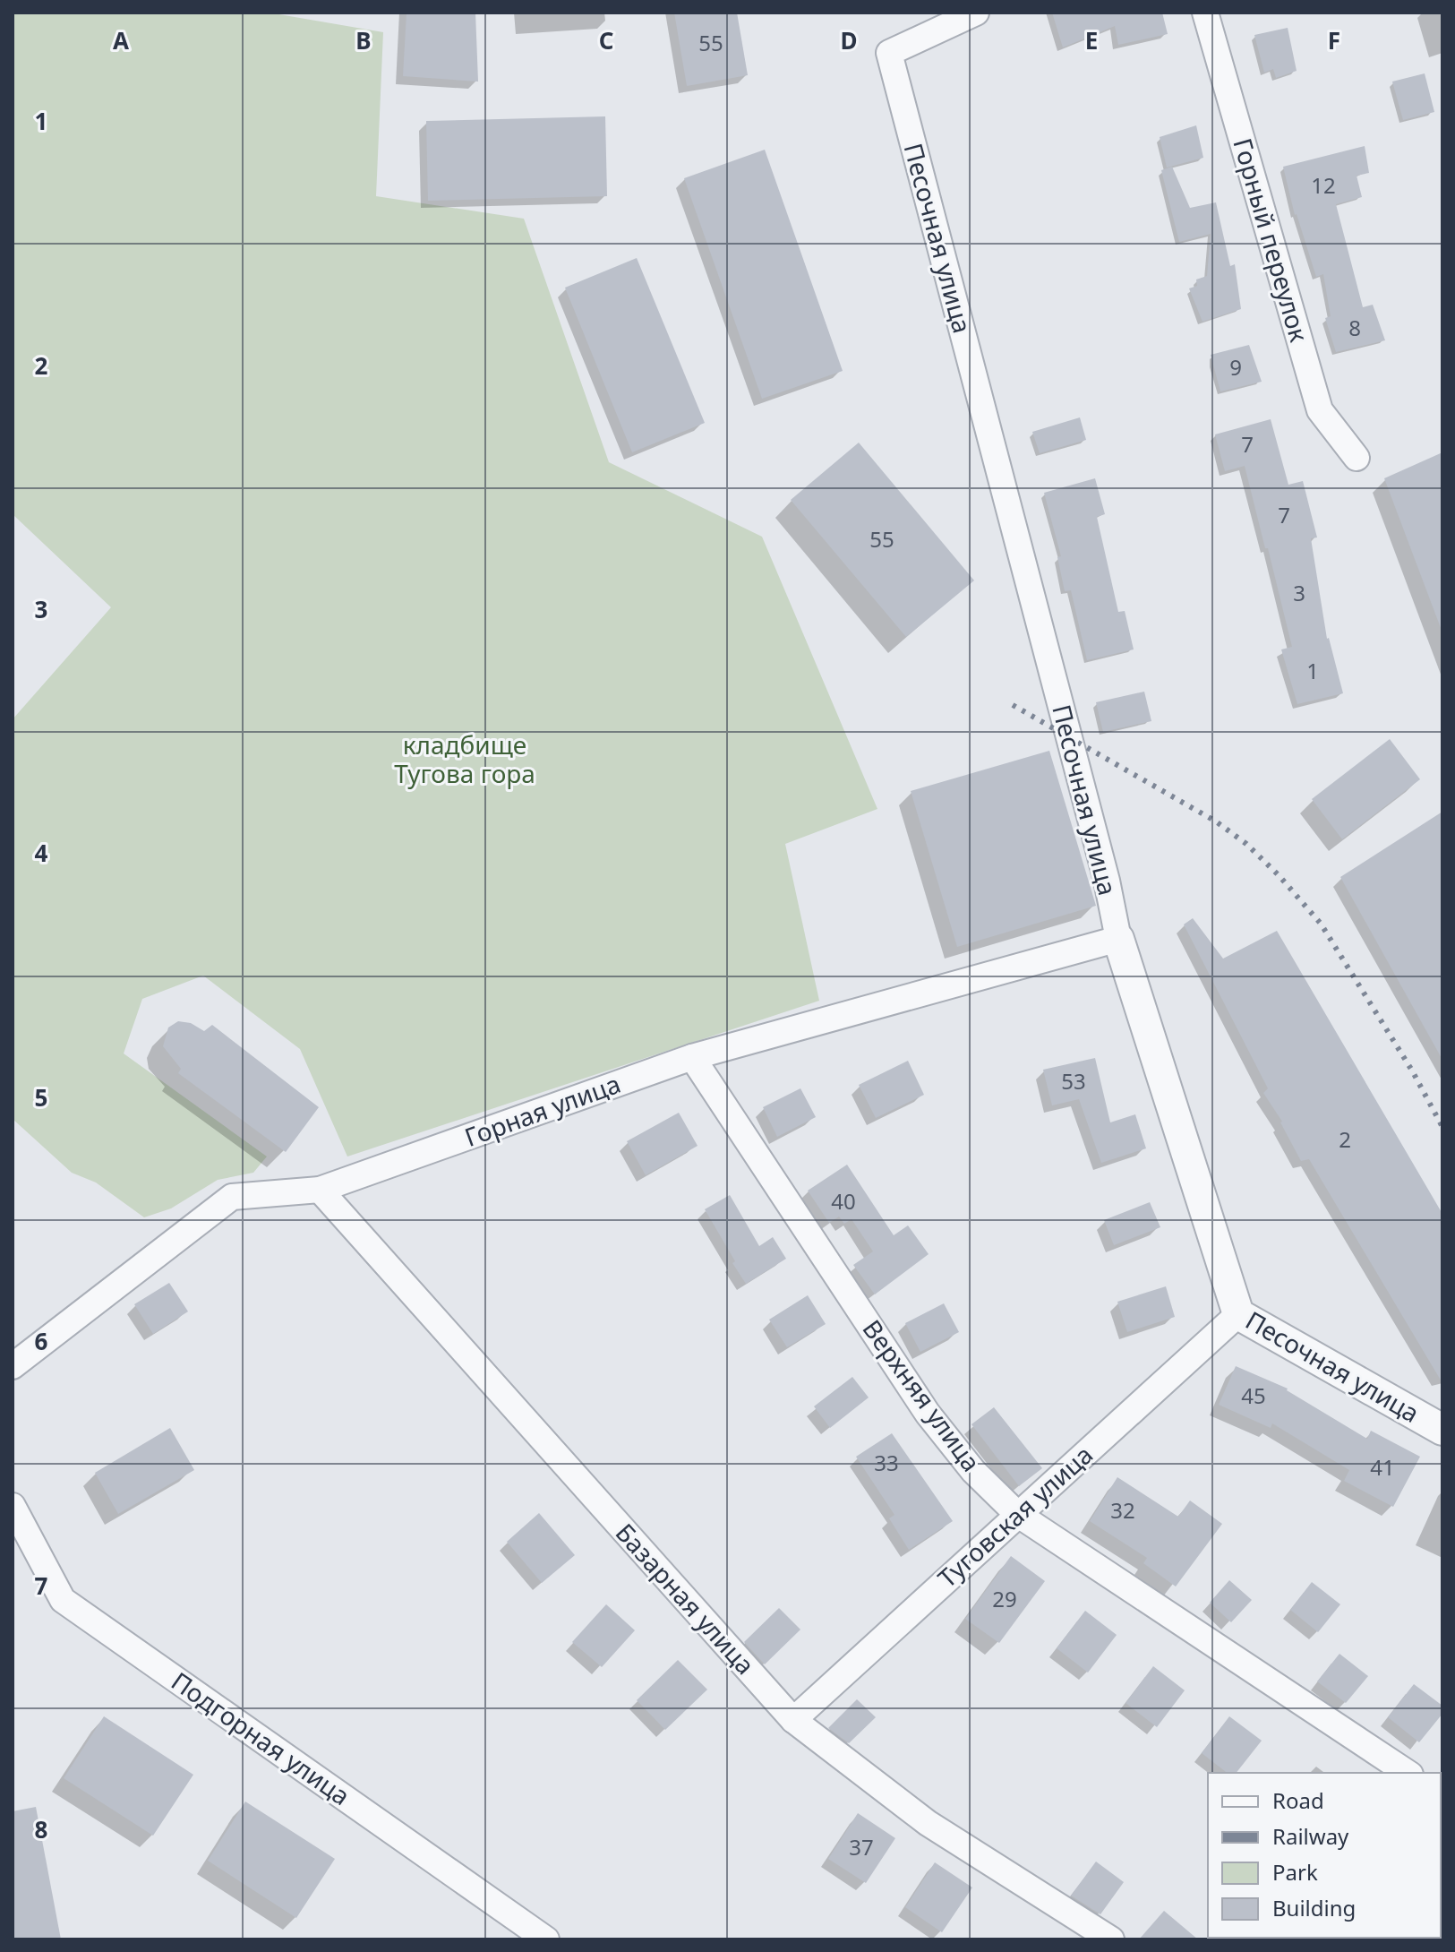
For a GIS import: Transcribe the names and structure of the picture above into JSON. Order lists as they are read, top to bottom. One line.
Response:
{"streets":{"street":["Песочная улица","Горный переулок","Горная улица","Верхняя улица","Туговская улица","Базарная улица","Подгорная улица"]},"crossings":[["Песочная улица","Горная улица"],["Песочная улица","Туговская улица"],["Горная улица","Верхняя улица"],["Горная улица","Базарная улица"],["Верхняя улица","Туговская улица"],["Туговская улица","Базарная улица"]],"parks":["кладбище Тугова гора"],"house_numbers":["55","12","8","9","7","7","55","3","1","53","2","40","45","33","41","32","29","37"],"legend":["Road","Railway","Park","Building"],"grid":{"columns":["A","B","C","D","E","F"],"rows":["1","2","3","4","5","6","7","8"]}}
